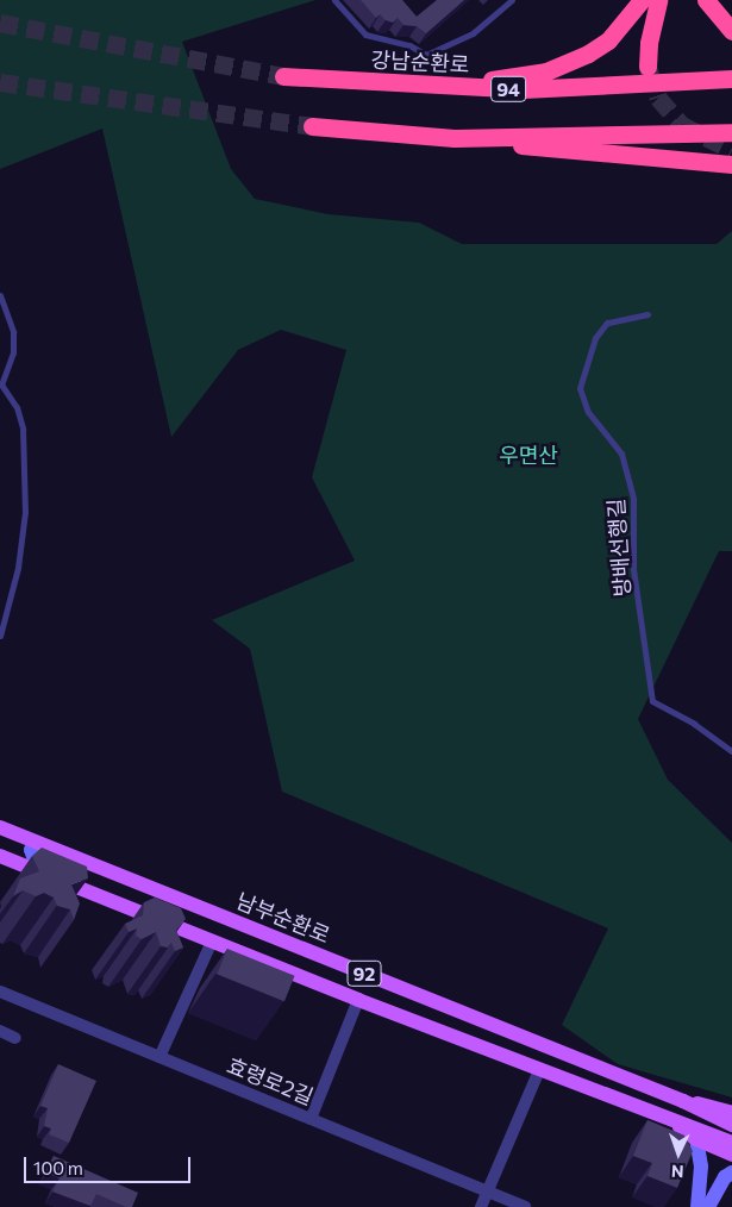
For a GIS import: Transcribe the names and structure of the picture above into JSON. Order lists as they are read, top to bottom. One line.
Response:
{"streets":{"highway":["강남순환로","94"],"main road":["남부순환로","92"],"street":["효령로2길"],"lane":["방배선행길"]},"parks":["우면산"],"scale_bar":"100 m","north":"bottom"}
